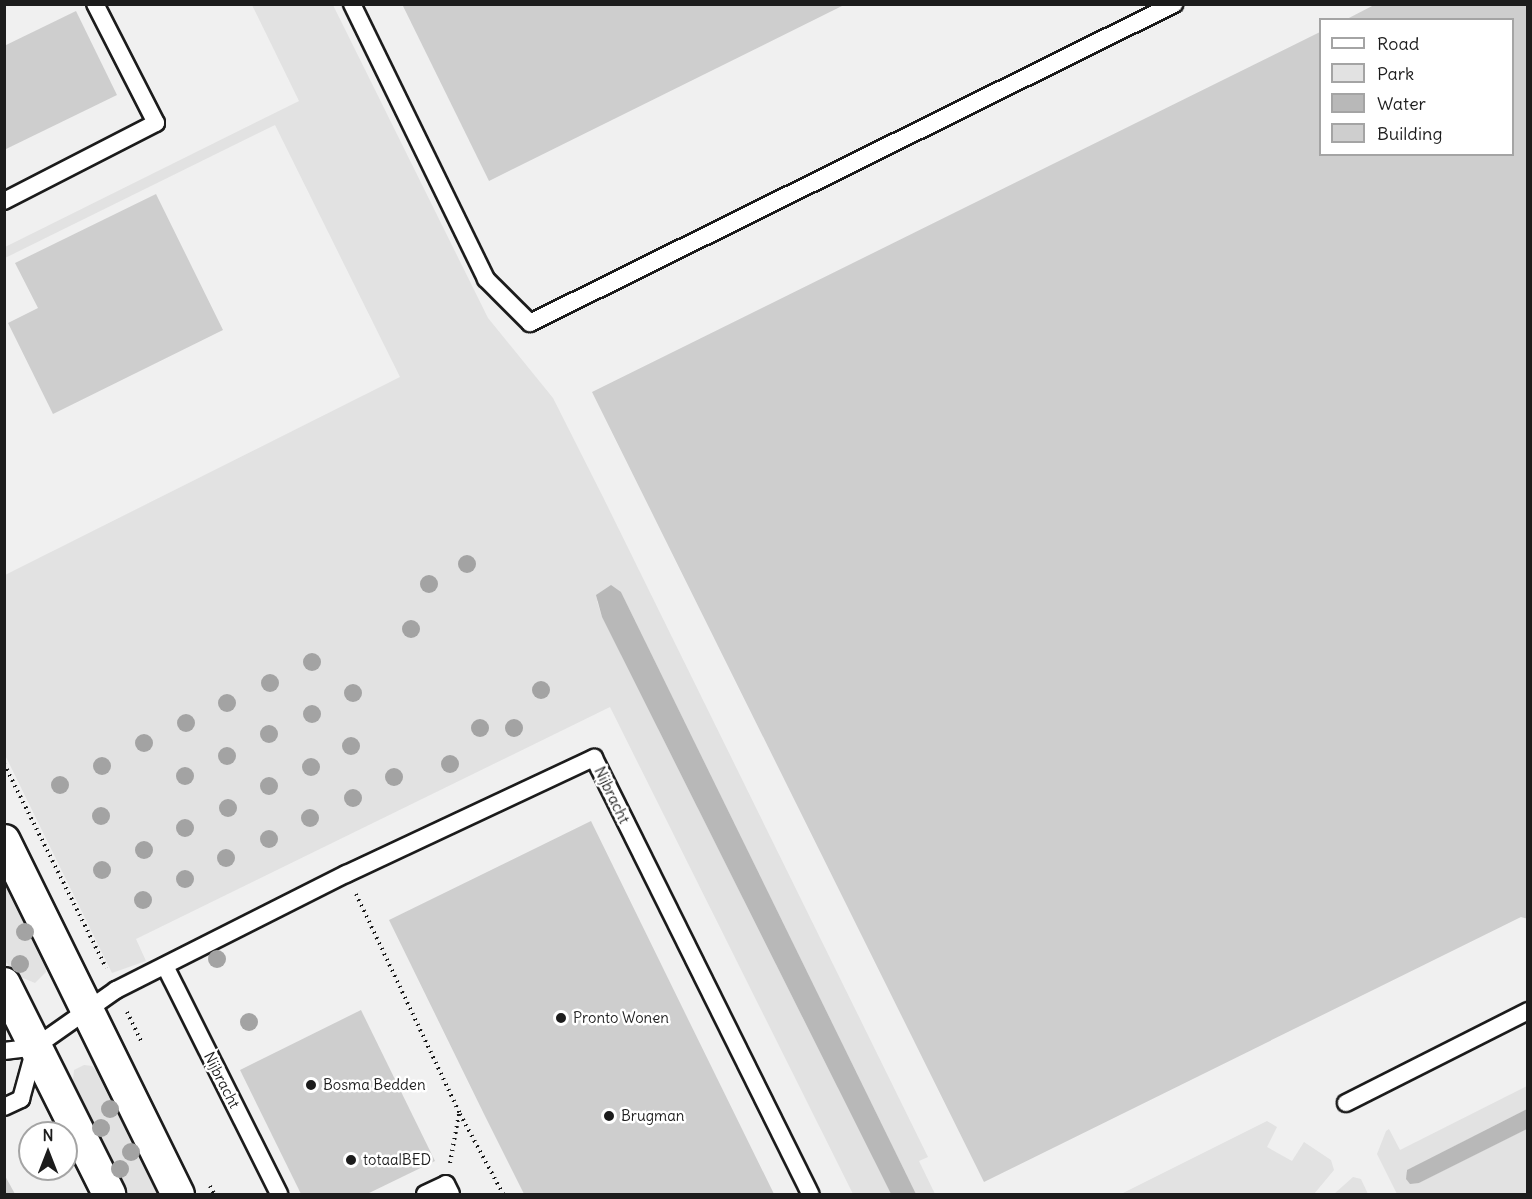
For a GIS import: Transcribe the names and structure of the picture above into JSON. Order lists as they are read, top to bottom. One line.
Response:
{"streets":{"lane":["Nijbracht"]},"places":["Pronto Wonen","Bosma Bedden","Brugman","totaalBED"],"legend":["Road","Park","Water","Building"],"north":"top"}
